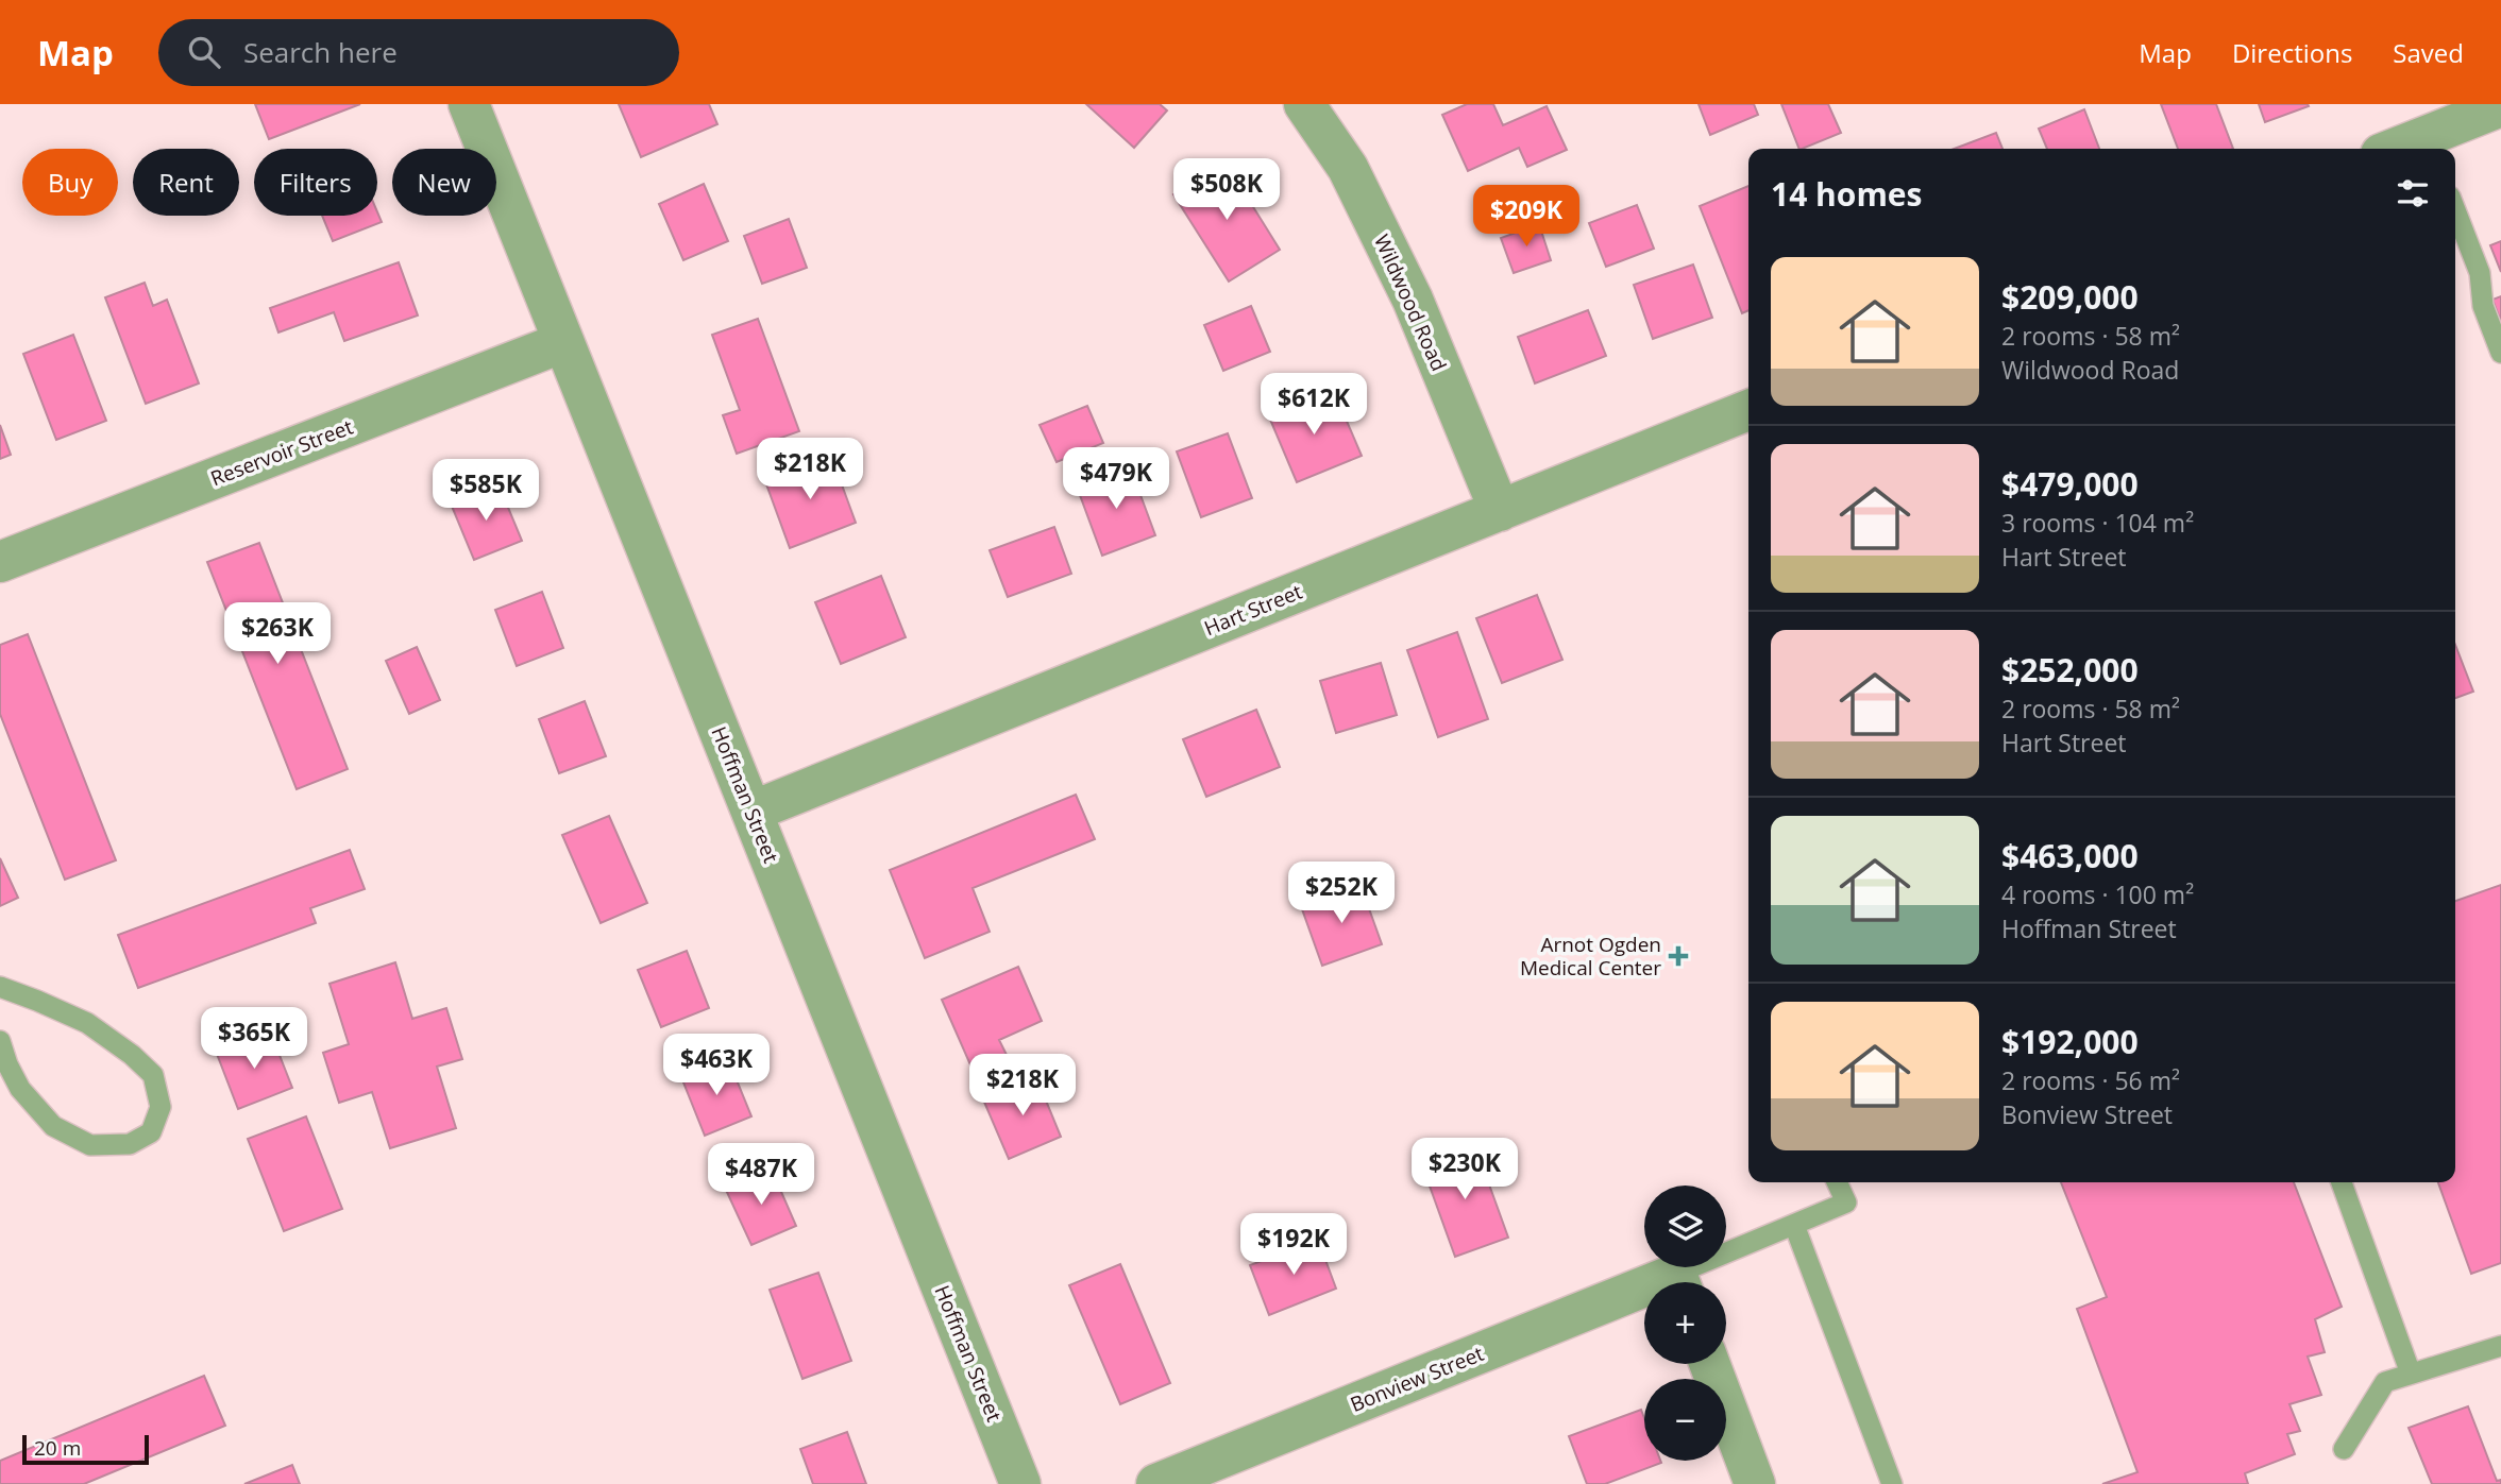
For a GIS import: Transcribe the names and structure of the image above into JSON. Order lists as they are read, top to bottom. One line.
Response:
{"streets":{"street":["Wildwood Road","Reservoir Street","Hart Street","Hoffman Street","Bonview Street"]},"crossings":[["Wildwood Road","Hart Street"],["Reservoir Street","Hoffman Street"],["Hart Street","Hoffman Street"]],"places":{"health":["Arnot Ogden Medical Center"]},"scale_bar":"20 m","page":{"header":"Map","search":"Search here","nav":["Map","Directions","Saved"],"chip":["Buy","Rent","Filters","New"],"heading":"14 homes","price":["$508K","$209K","$612K","$218K","$479K","$585K","$263K","$252K","$365K","$463K","$218K","$230K","$487K","$192K"],"list":[{"name":"$209,000","note":"2 rooms · 58 m² · Wildwood Road"},{"name":"$479,000","note":"3 rooms · 104 m² · Hart Street"},{"name":"$252,000","note":"2 rooms · 58 m² · Hart Street"},{"name":"$463,000","note":"4 rooms · 100 m² · Hoffman Street"},{"name":"$192,000","note":"2 rooms · 56 m² · Bonview Street"}],"map_buttons":["+","−"],"scale":"20 m"}}
